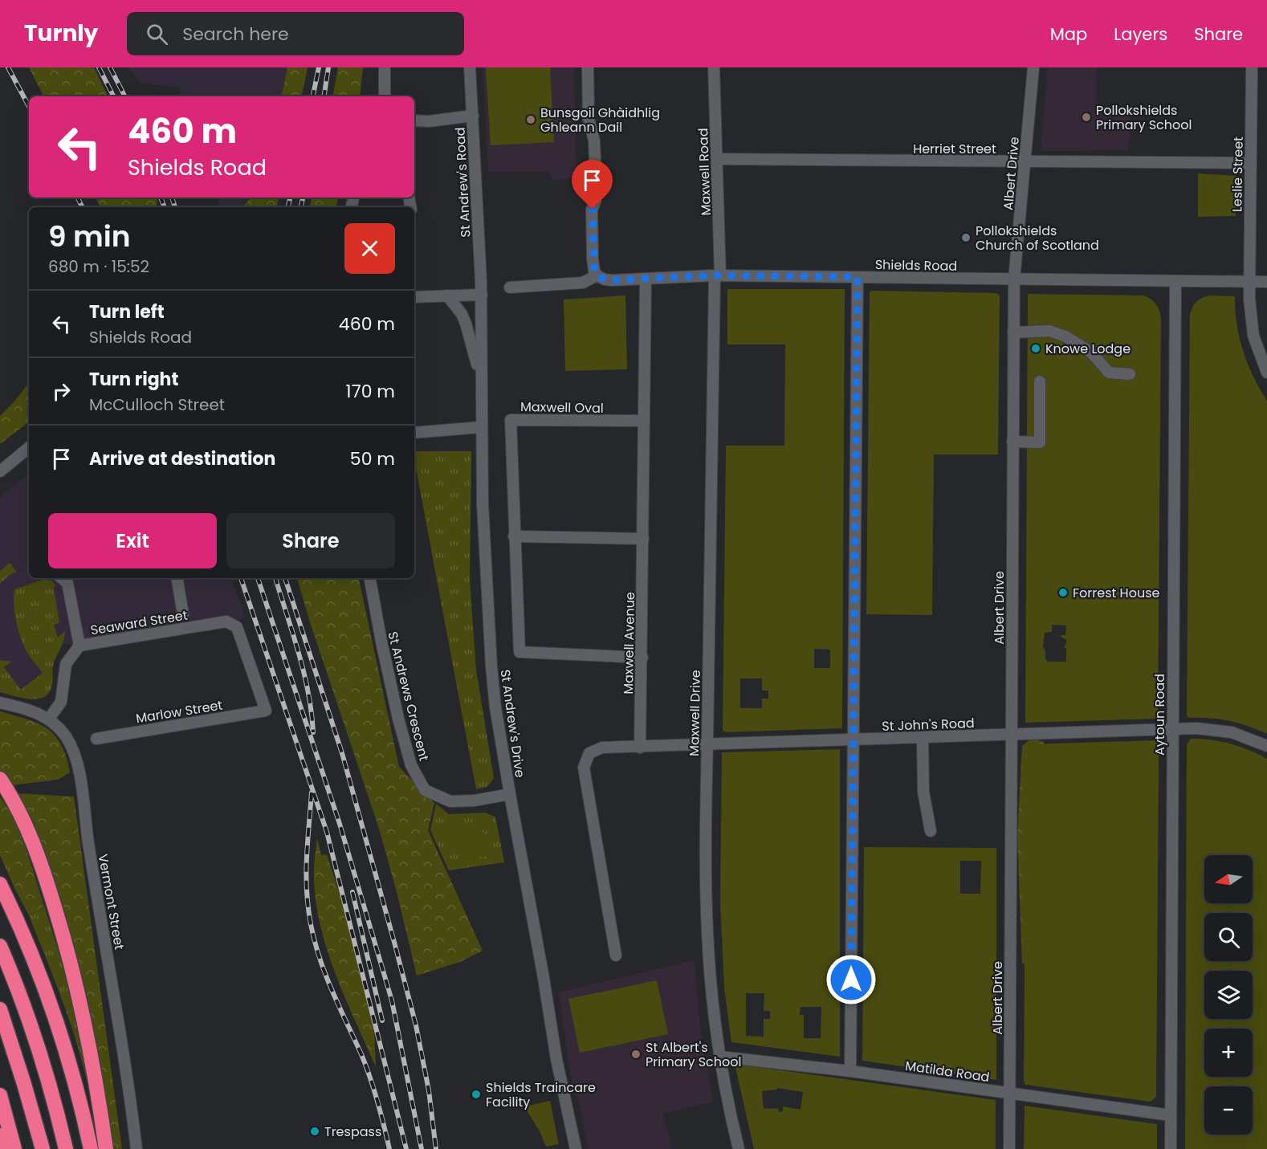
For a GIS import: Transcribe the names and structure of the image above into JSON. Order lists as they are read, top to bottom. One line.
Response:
{"streets":{"street":["Herriet Street","Maxwell Road","Albert Drive","Leslie Street","St Andrew's Road","Shields Road","Maxwell Oval","Seaward Street","Maxwell Avenue","St Andrews Crescent","Marlow Street","Maxwell Drive","Aytoun Road","St Andrew's Drive","St John's Road","Vermont Street","Matilda Road"]},"crossings":[["Herriet Street","Maxwell Road"],["Herriet Street","Albert Drive"],["Herriet Street","Leslie Street"],["Maxwell Road","Shields Road"],["Maxwell Road","Maxwell Drive"],["Albert Drive","Shields Road"],["Albert Drive","St John's Road"],["Albert Drive","Matilda Road"],["Leslie Street","Shields Road"],["St Andrew's Road","St Andrew's Drive"],["Shields Road","Maxwell Avenue"],["Shields Road","Maxwell Drive"],["Shields Road","Aytoun Road"],["Maxwell Oval","Maxwell Avenue"],["Seaward Street","Marlow Street"],["Seaward Street","Vermont Street"],["Maxwell Avenue","St John's Road"],["St Andrews Crescent","St Andrew's Drive"],["Maxwell Drive","St John's Road"],["Maxwell Drive","Matilda Road"],["Aytoun Road","St John's Road"],["Aytoun Road","Matilda Road"]],"places":["Pollokshields Primary School","Bunsgoil Ghàidhlig Ghleann Dail","Pollokshields Church of Scotland","Knowe Lodge","Forrest House","St Albert's Primary School","Shields Traincare Facility","Trespass"],"north":"left","page":{"header":"Turnly","search":"Search here","nav":["Map","Layers","Share"],"turn":["460 m","Shields Road"],"heading":["9 min","680 m · 15:52"],"list":[{"name":"Turn left","note":"Shields Road","value":"460 m"},{"name":"Turn right","note":"McCulloch Street","value":"170 m"},{"name":"Arrive at destination","value":"50 m"}],"buttons":["Exit","Share"],"map_buttons":["+","−"]}}
